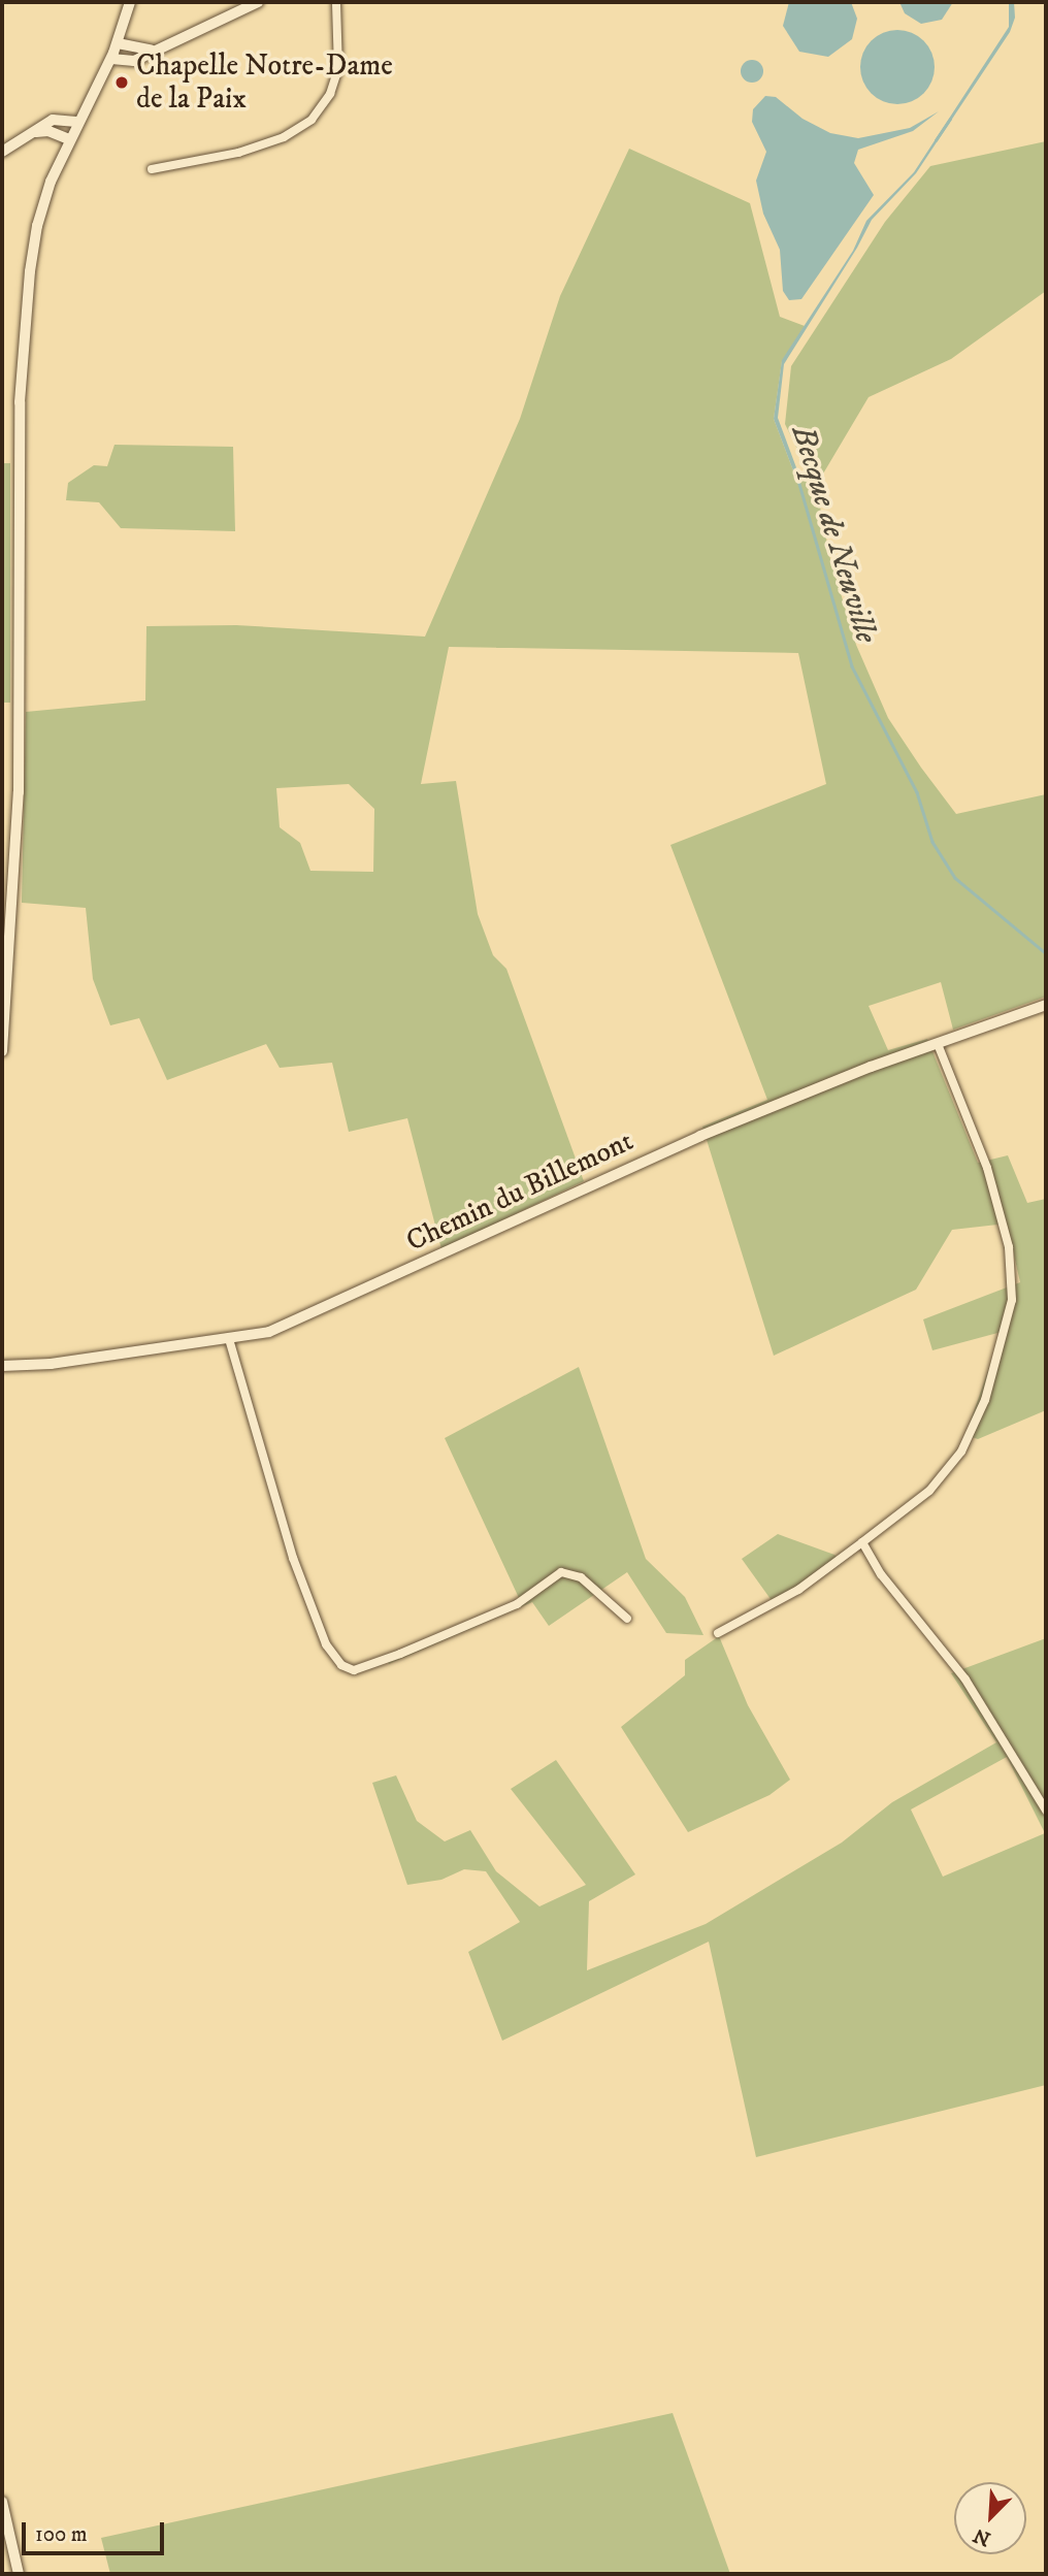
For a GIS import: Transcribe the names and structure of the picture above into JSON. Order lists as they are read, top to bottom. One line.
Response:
{"streets":{"main road":["Chemin du Billemont"]},"water":["Becque de Neuville"],"places":["Chapelle Notre-Dame de la Paix"],"scale_bar":"100 m","north":"bottom left"}
